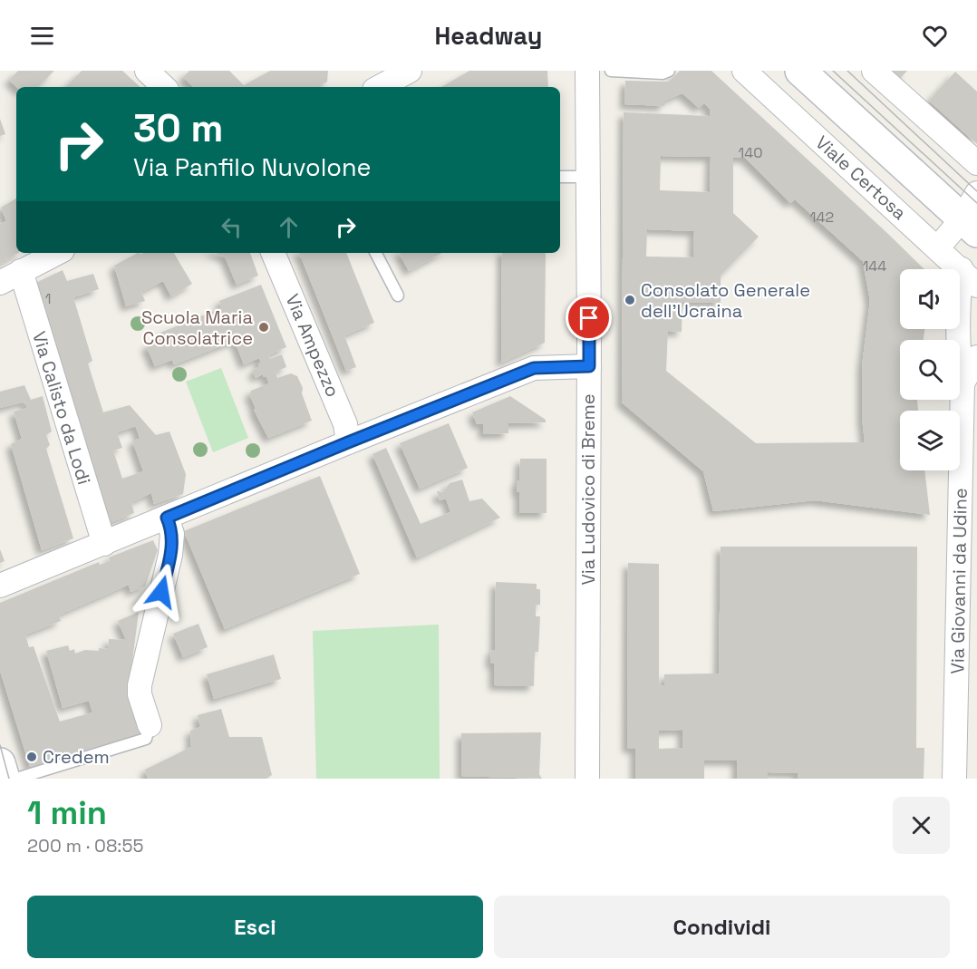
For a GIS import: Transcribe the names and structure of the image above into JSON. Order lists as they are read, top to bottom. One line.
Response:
{"streets":{"street":["Viale Certosa","Via Ampezzo","Via Calisto da Lodi","Via Ludovico di Breme","Via Giovanni da Udine"]},"crossings":[["Viale Certosa","Via Giovanni da Udine"]],"places":["Consolato Generale dell'Ucraina","Scuola Maria Consolatrice","Credem"],"house_numbers":["140","142","144","1"],"page":{"header":"Headway","turn":["30 m","Via Panfilo Nuvolone"],"heading":["1 min","200 m · 08:55"],"buttons":["Esci","Condividi"]}}
